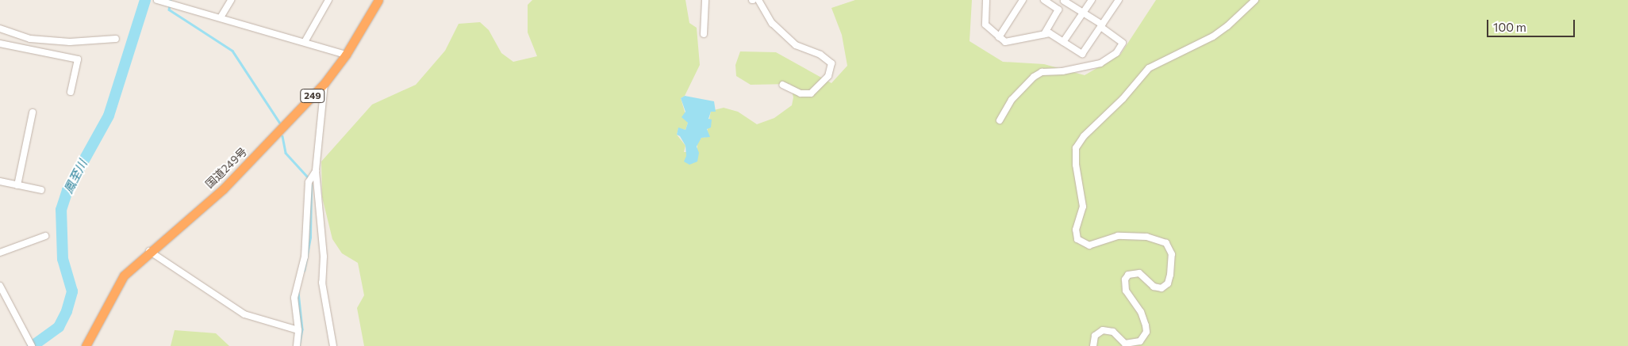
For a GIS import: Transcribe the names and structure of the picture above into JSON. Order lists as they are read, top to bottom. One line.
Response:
{"streets":{"highway":["249","国道249号"]},"water":["鳳至川"],"scale_bar":"100 m"}
